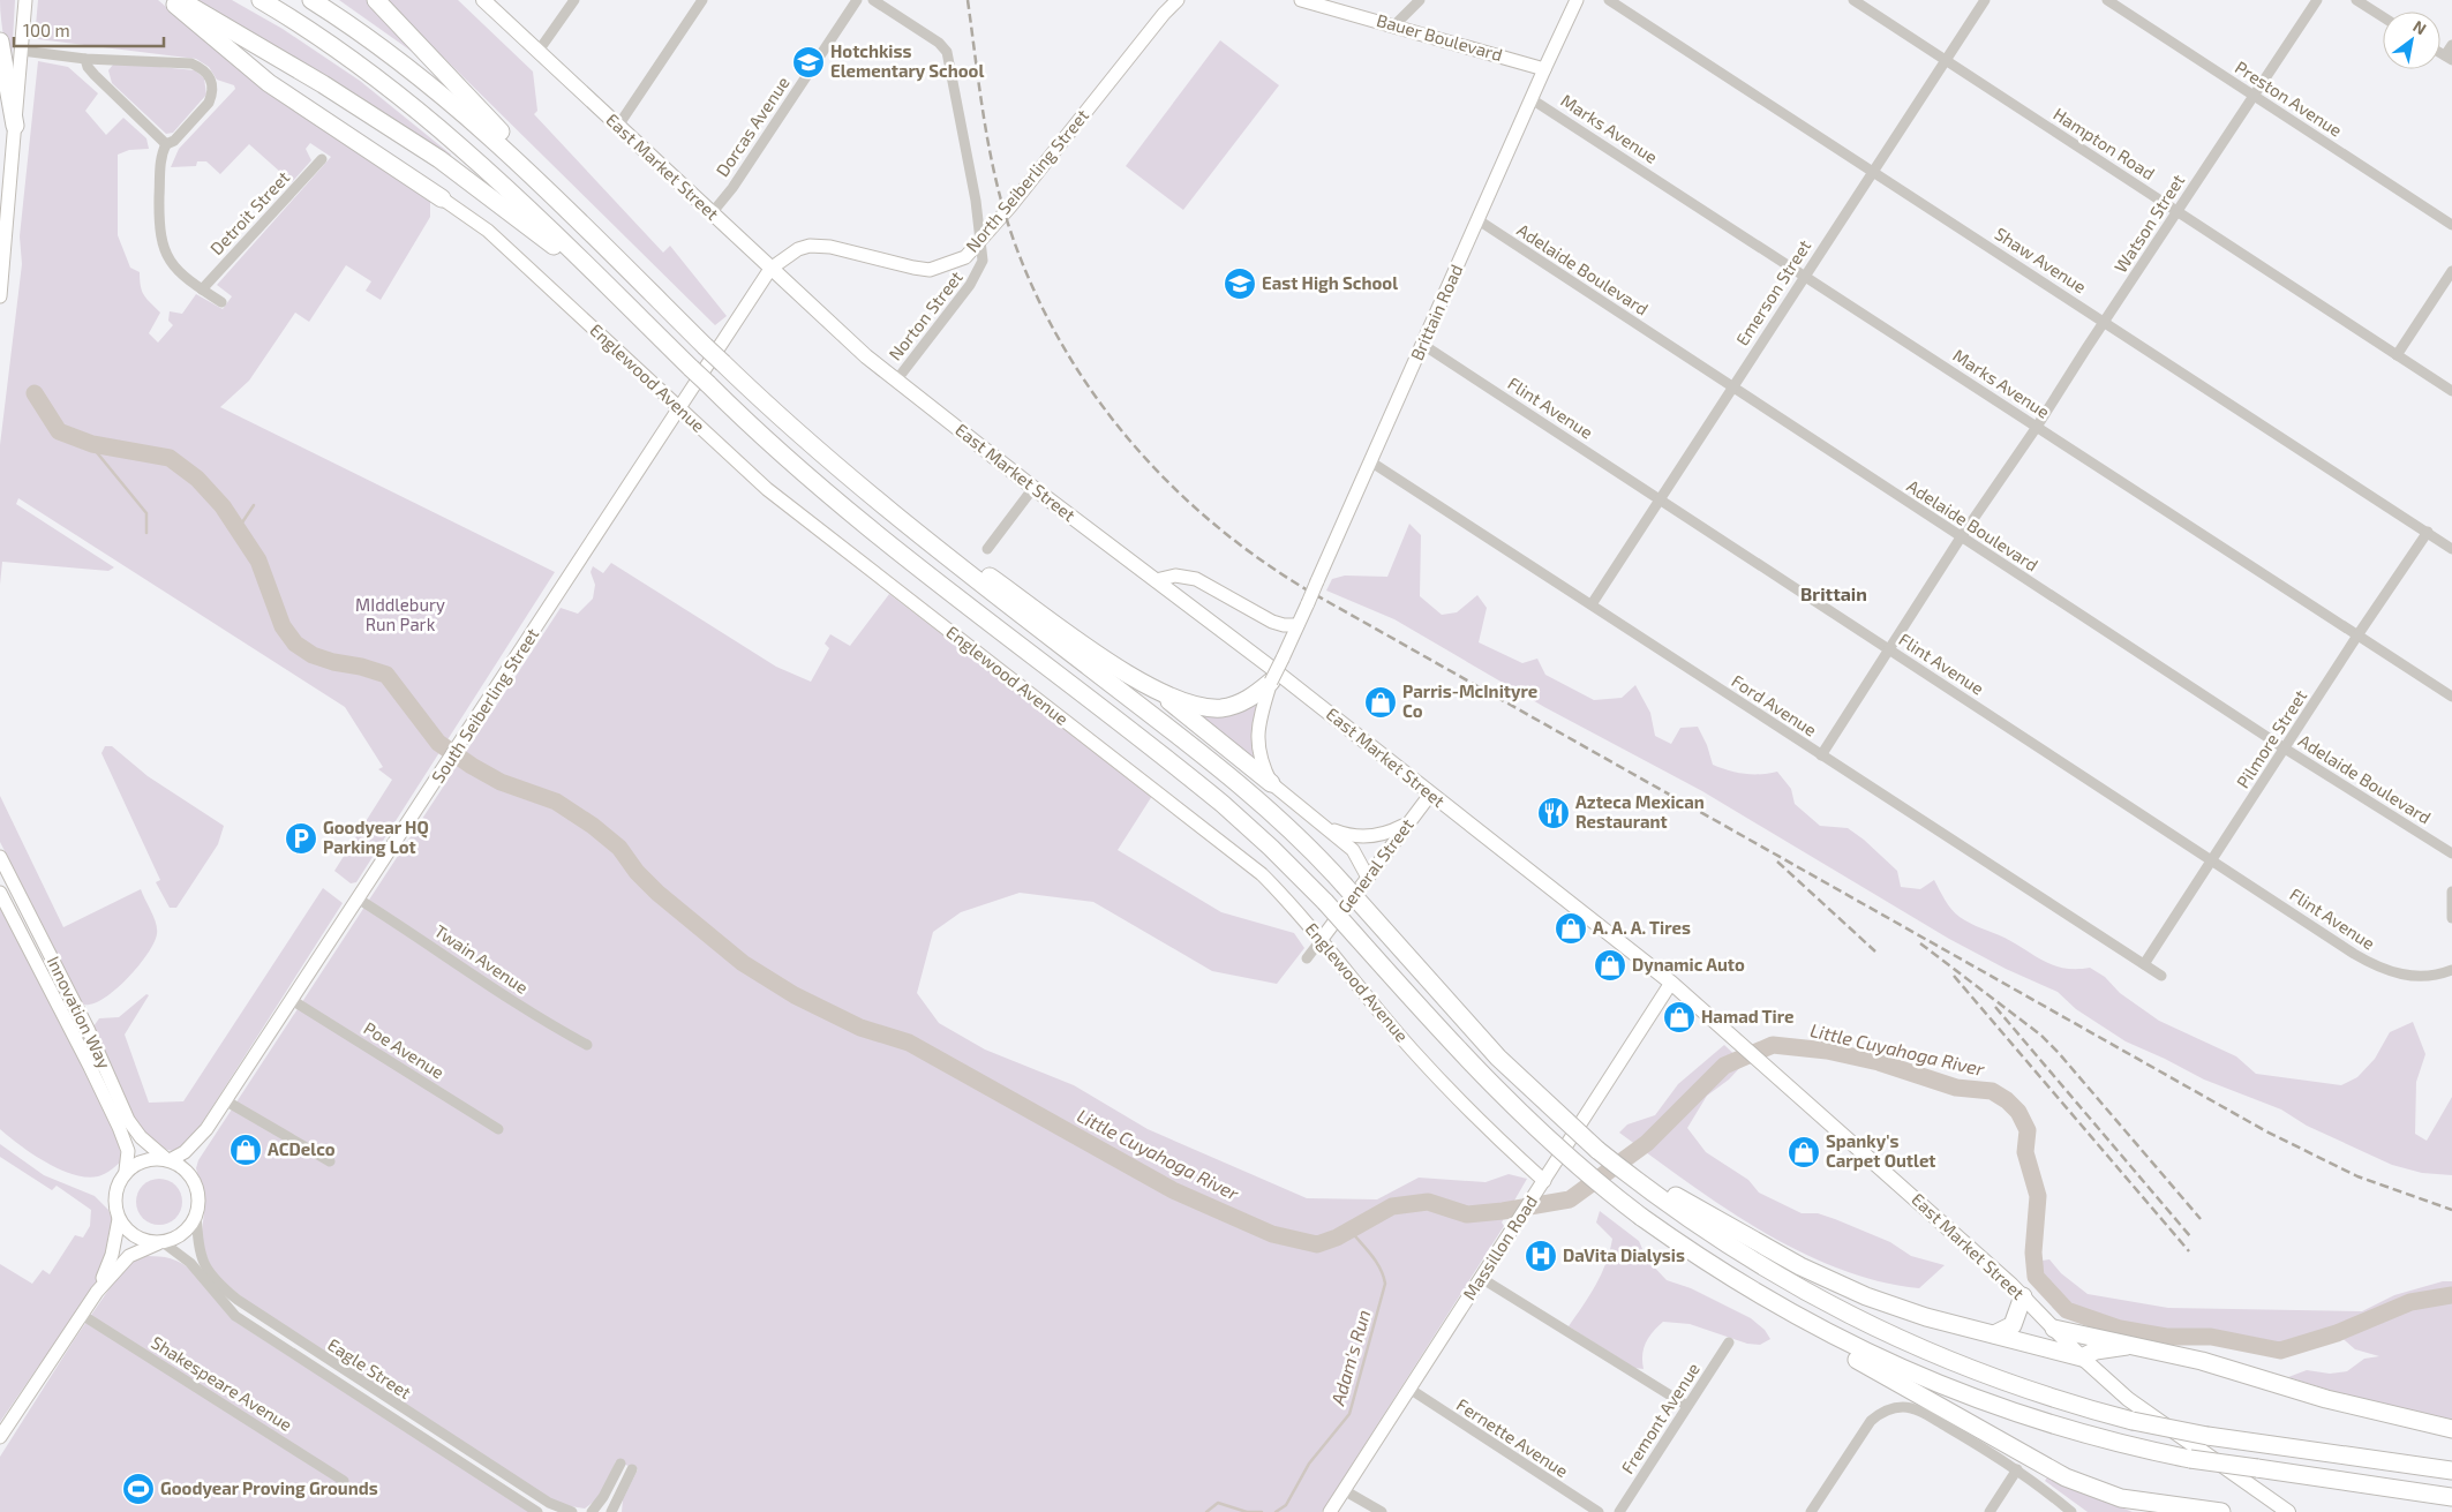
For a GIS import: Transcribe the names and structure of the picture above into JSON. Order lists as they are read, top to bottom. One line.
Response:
{"streets":{"main road":["Bauer Boulevard","East Market Street","North Seiberling Street","Brittain Road","Englewood Avenue","South Seiberling Street","General Street","Innovation Way","Massillon Road"],"street":["Preston Avenue","Dorcas Avenue","Marks Avenue","Hampton Road","Detroit Street","Watson Street","Shaw Avenue","Adelaide Boulevard","Emerson Street","Norton Street","Flint Avenue","Ford Avenue","Pilmore Street","Twain Avenue","Poe Avenue","Eagle Street","Shakespeare Avenue","Fremont Avenue","Fernette Avenue"]},"crossings":[["Bauer Boulevard","Brittain Road"],["Preston Avenue","Watson Street"],["Dorcas Avenue","East Market Street"],["Marks Avenue","Watson Street"],["Marks Avenue","Emerson Street"],["Marks Avenue","Brittain Road"],["Marks Avenue","Pilmore Street"],["Hampton Road","Watson Street"],["Hampton Road","Emerson Street"],["East Market Street","North Seiberling Street"],["East Market Street","Norton Street"],["East Market Street","South Seiberling Street"],["East Market Street","General Street"],["East Market Street","Massillon Road"],["North Seiberling Street","Norton Street"],["North Seiberling Street","South Seiberling Street"],["Watson Street","Shaw Avenue"],["Watson Street","Adelaide Boulevard"],["Watson Street","Flint Avenue"],["Watson Street","Ford Avenue"],["Shaw Avenue","Emerson Street"],["Shaw Avenue","Pilmore Street"],["Adelaide Boulevard","Emerson Street"],["Adelaide Boulevard","Brittain Road"],["Adelaide Boulevard","Pilmore Street"],["Emerson Street","Flint Avenue"],["Emerson Street","Ford Avenue"],["Brittain Road","Flint Avenue"],["Brittain Road","Ford Avenue"],["Englewood Avenue","South Seiberling Street"],["Englewood Avenue","General Street"],["Englewood Avenue","Massillon Road"],["Flint Avenue","Pilmore Street"],["South Seiberling Street","Twain Avenue"],["South Seiberling Street","Innovation Way"],["South Seiberling Street","Poe Avenue"],["South Seiberling Street","Eagle Street"],["Ford Avenue","Pilmore Street"],["Innovation Way","Eagle Street"],["Massillon Road","Fernette Avenue"]],"districts":["Brittain"],"water":["Little Cuyahoga River","Adam's Run"],"parks":["MIddlebury Run Park"],"places":{"school or university":["Hotchkiss Elementary School","East High School"],"shop":["Parris-McInityre Co","A. A. A. Tires","Dynamic Auto","Hamad Tire","ACDelco","Spanky's Carpet Outlet"],"restaurant":["Azteca Mexican Restaurant"],"parking":["Goodyear HQ Parking Lot"],"hospital":["DaVita Dialysis"],"sports":["Goodyear Proving Grounds"]},"scale_bar":"100 m","north":"top right"}
